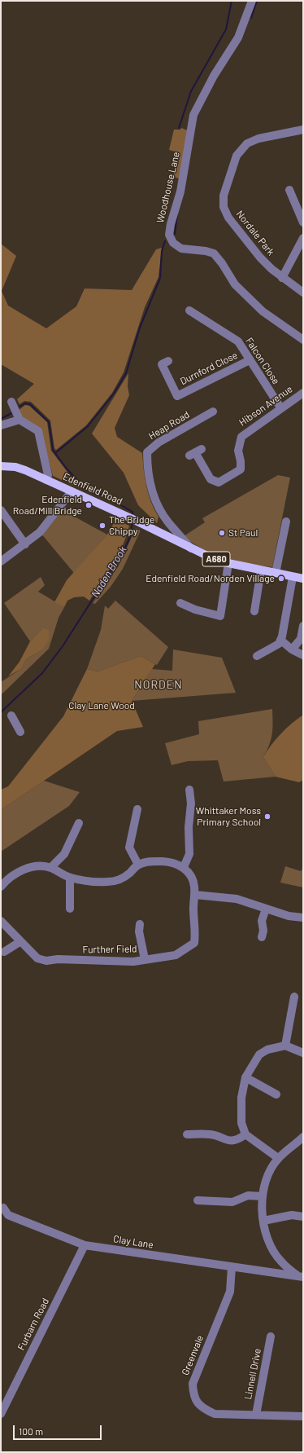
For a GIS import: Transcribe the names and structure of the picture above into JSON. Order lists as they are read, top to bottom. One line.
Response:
{"streets":{"main road":["Edenfield Road","A680"],"street":["Woodhouse Lane","Nordale Park","Falcon Close","Durnford Close","Hibson Avenue","Heap Road","Further Field","Clay Lane","Furbarn Road","Greenvale","Linnell Drive"]},"crossings":[["Falcon Close","Durnford Close"],["Falcon Close","Hibson Avenue"],["Heap Road","Edenfield Road"],["Clay Lane","Furbarn Road"],["Clay Lane","Greenvale"],["Greenvale","Linnell Drive"]],"districts":["NORDEN"],"water":["Naden Brook"],"parks":["Clay Lane Wood"],"places":["Edenfield Road/Mill Bridge","The Bridge Chippy","St Paul","Edenfield Road/Norden Village","Whittaker Moss Primary School"],"scale_bar":"100 m"}
